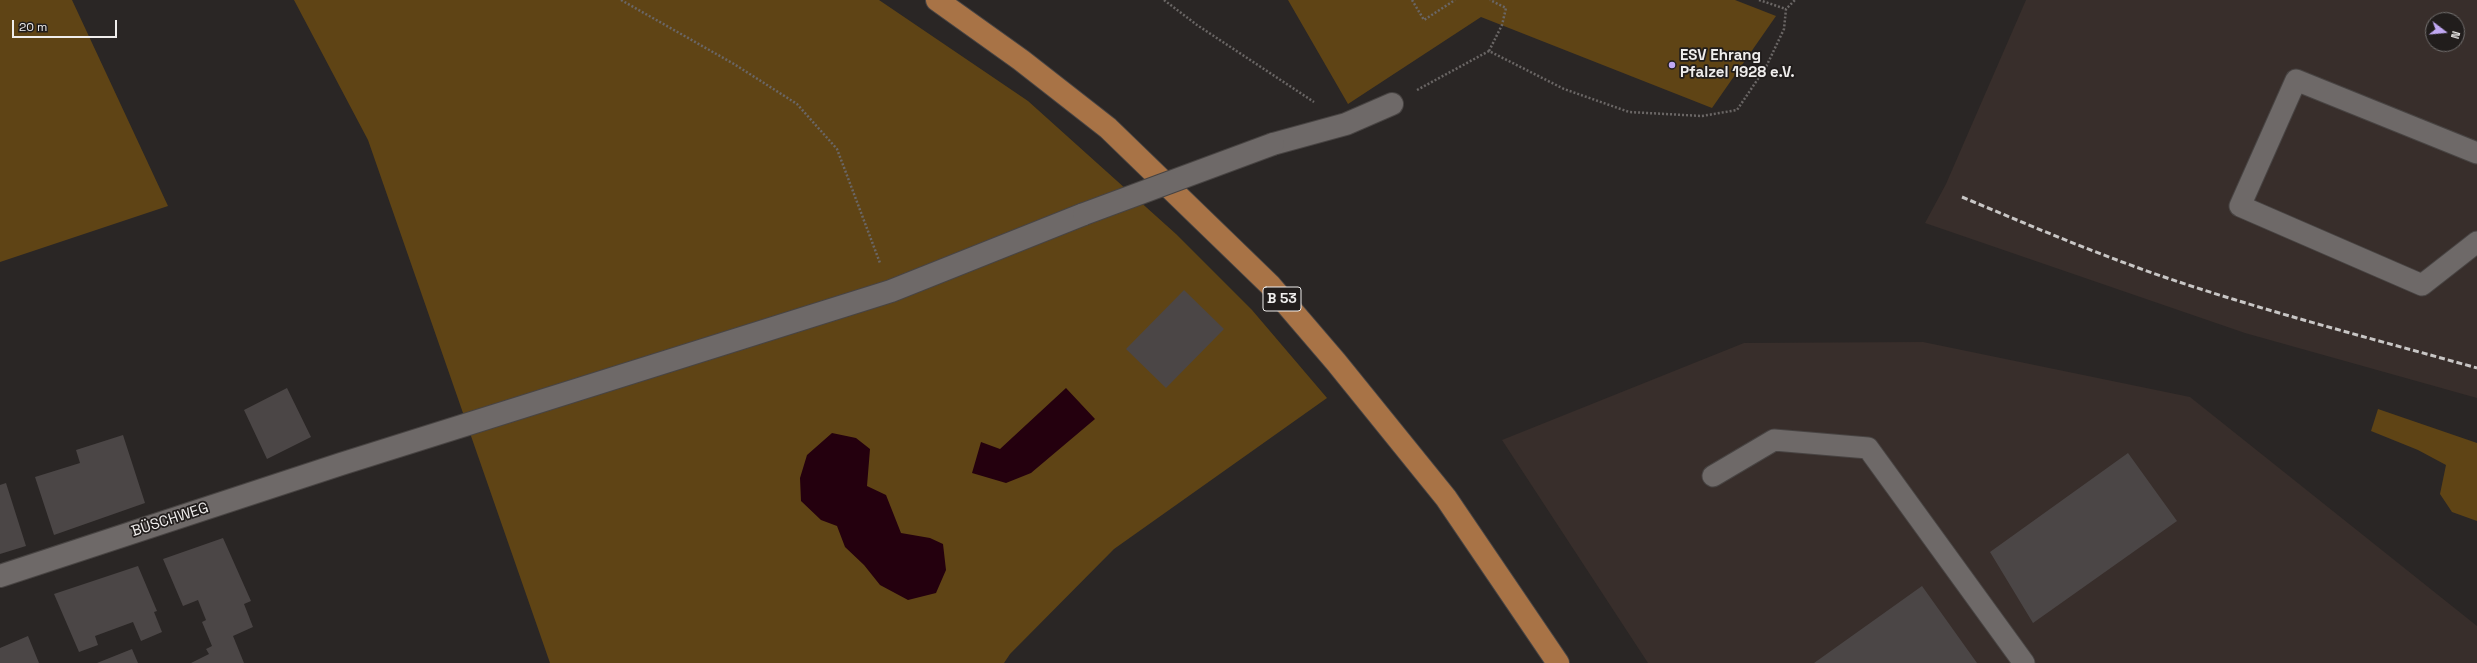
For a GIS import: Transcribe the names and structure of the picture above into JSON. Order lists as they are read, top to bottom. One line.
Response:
{"streets":{"main road":["B 53"],"street":["BÜSCHWEG"]},"places":["ESV Ehrang Pfalzel 1928 e.V."],"scale_bar":"20 m","north":"right"}
